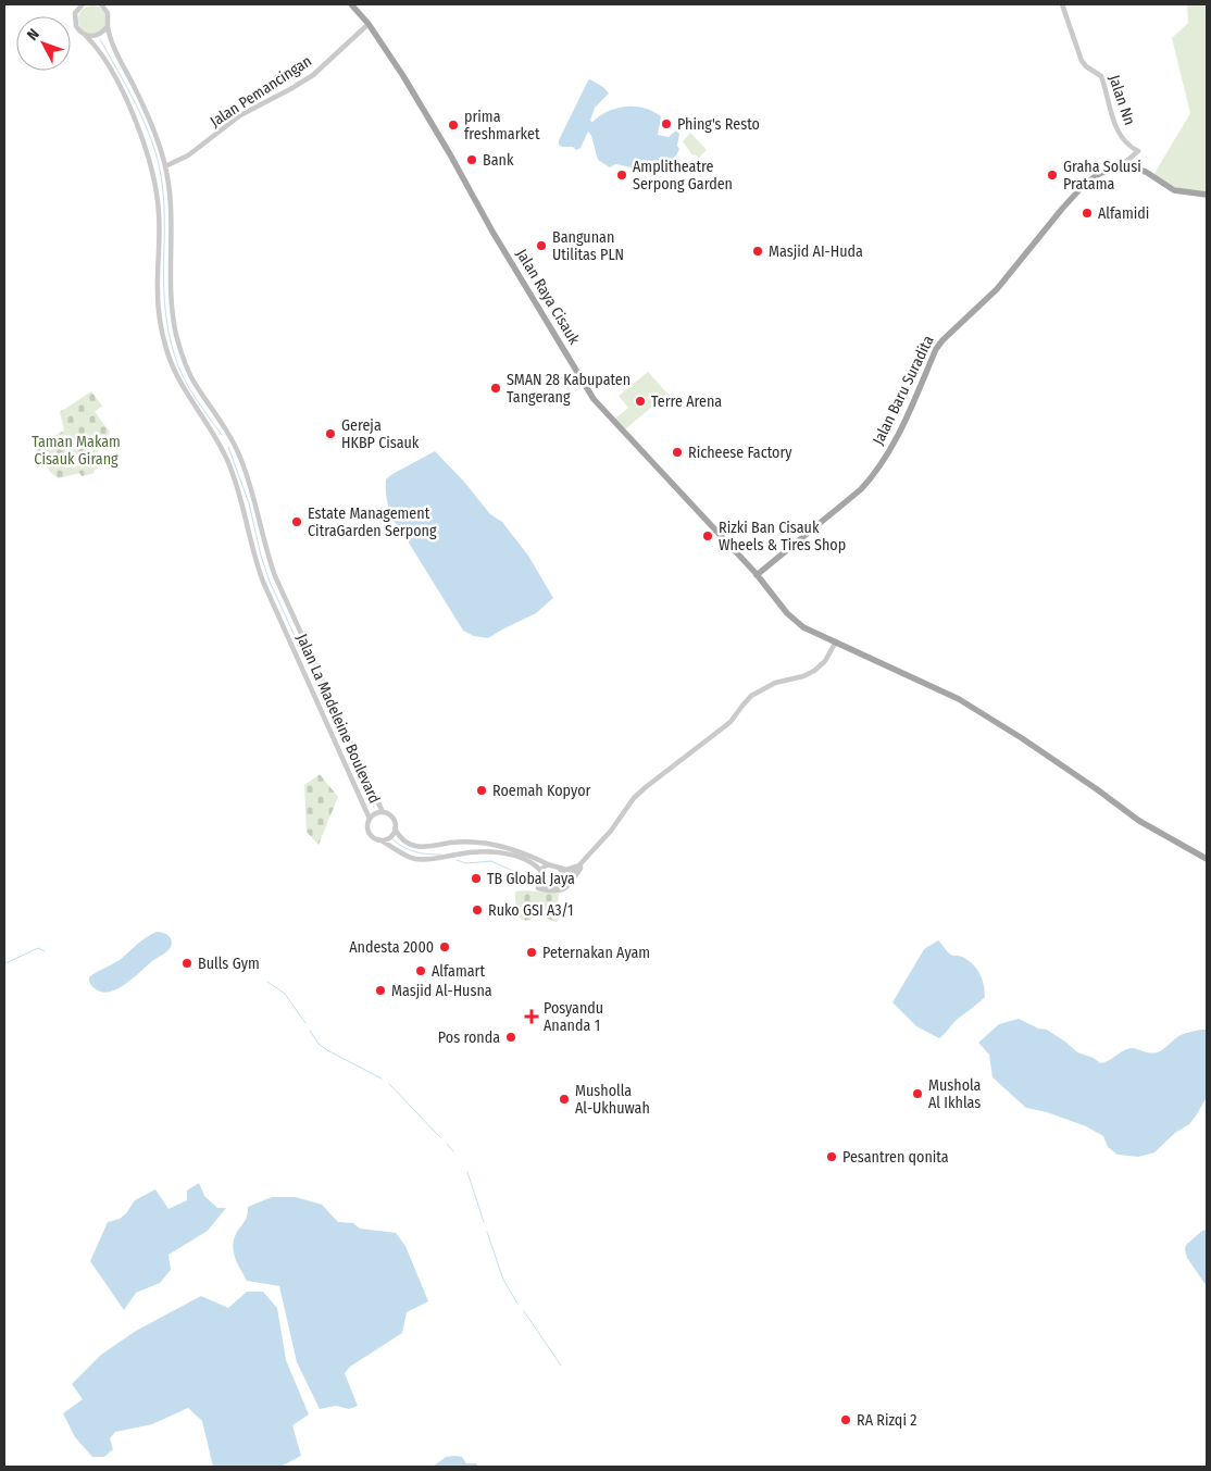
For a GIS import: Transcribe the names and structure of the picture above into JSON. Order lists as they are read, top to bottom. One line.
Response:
{"streets":{"main road":["Jalan Raya Cisauk","Jalan Baru Suradita"],"street":["Jalan Pemancingan","Jalan Nn","Jalan La Madeleine Boulevard"]},"crossings":[["Jalan Pemancingan","Jalan Raya Cisauk"],["Jalan Pemancingan","Jalan La Madeleine Boulevard"],["Jalan Nn","Jalan Baru Suradita"],["Jalan Raya Cisauk","Jalan Baru Suradita"]],"parks":["Taman Makam Cisauk Girang"],"places":{"other":["Phing's Resto","prima freshmarket","Bank","Amplitheatre Serpong Garden","Graha Solusi Pratama","Alfamidi","Bangunan Utilitas PLN","Masjid AI-Huda","SMAN 28 Kabupaten Tangerang","Terre Arena","Gereja HKBP Cisauk","Richeese Factory","Estate Management CitraGarden Serpong","Rizki Ban Cisauk Wheels & Tires Shop","Roemah Kopyor","TB Global Jaya","Ruko GSI A3/1","Andesta 2000","Peternakan Ayam","Bulls Gym","Alfamart","Masjid Al-Husna","Pos ronda","Mushola Al Ikhlas","Musholla Al-Ukhuwah","Pesantren qonita","RA Rizqi 2"],"health":["Posyandu Ananda 1"]},"north":"top left"}
